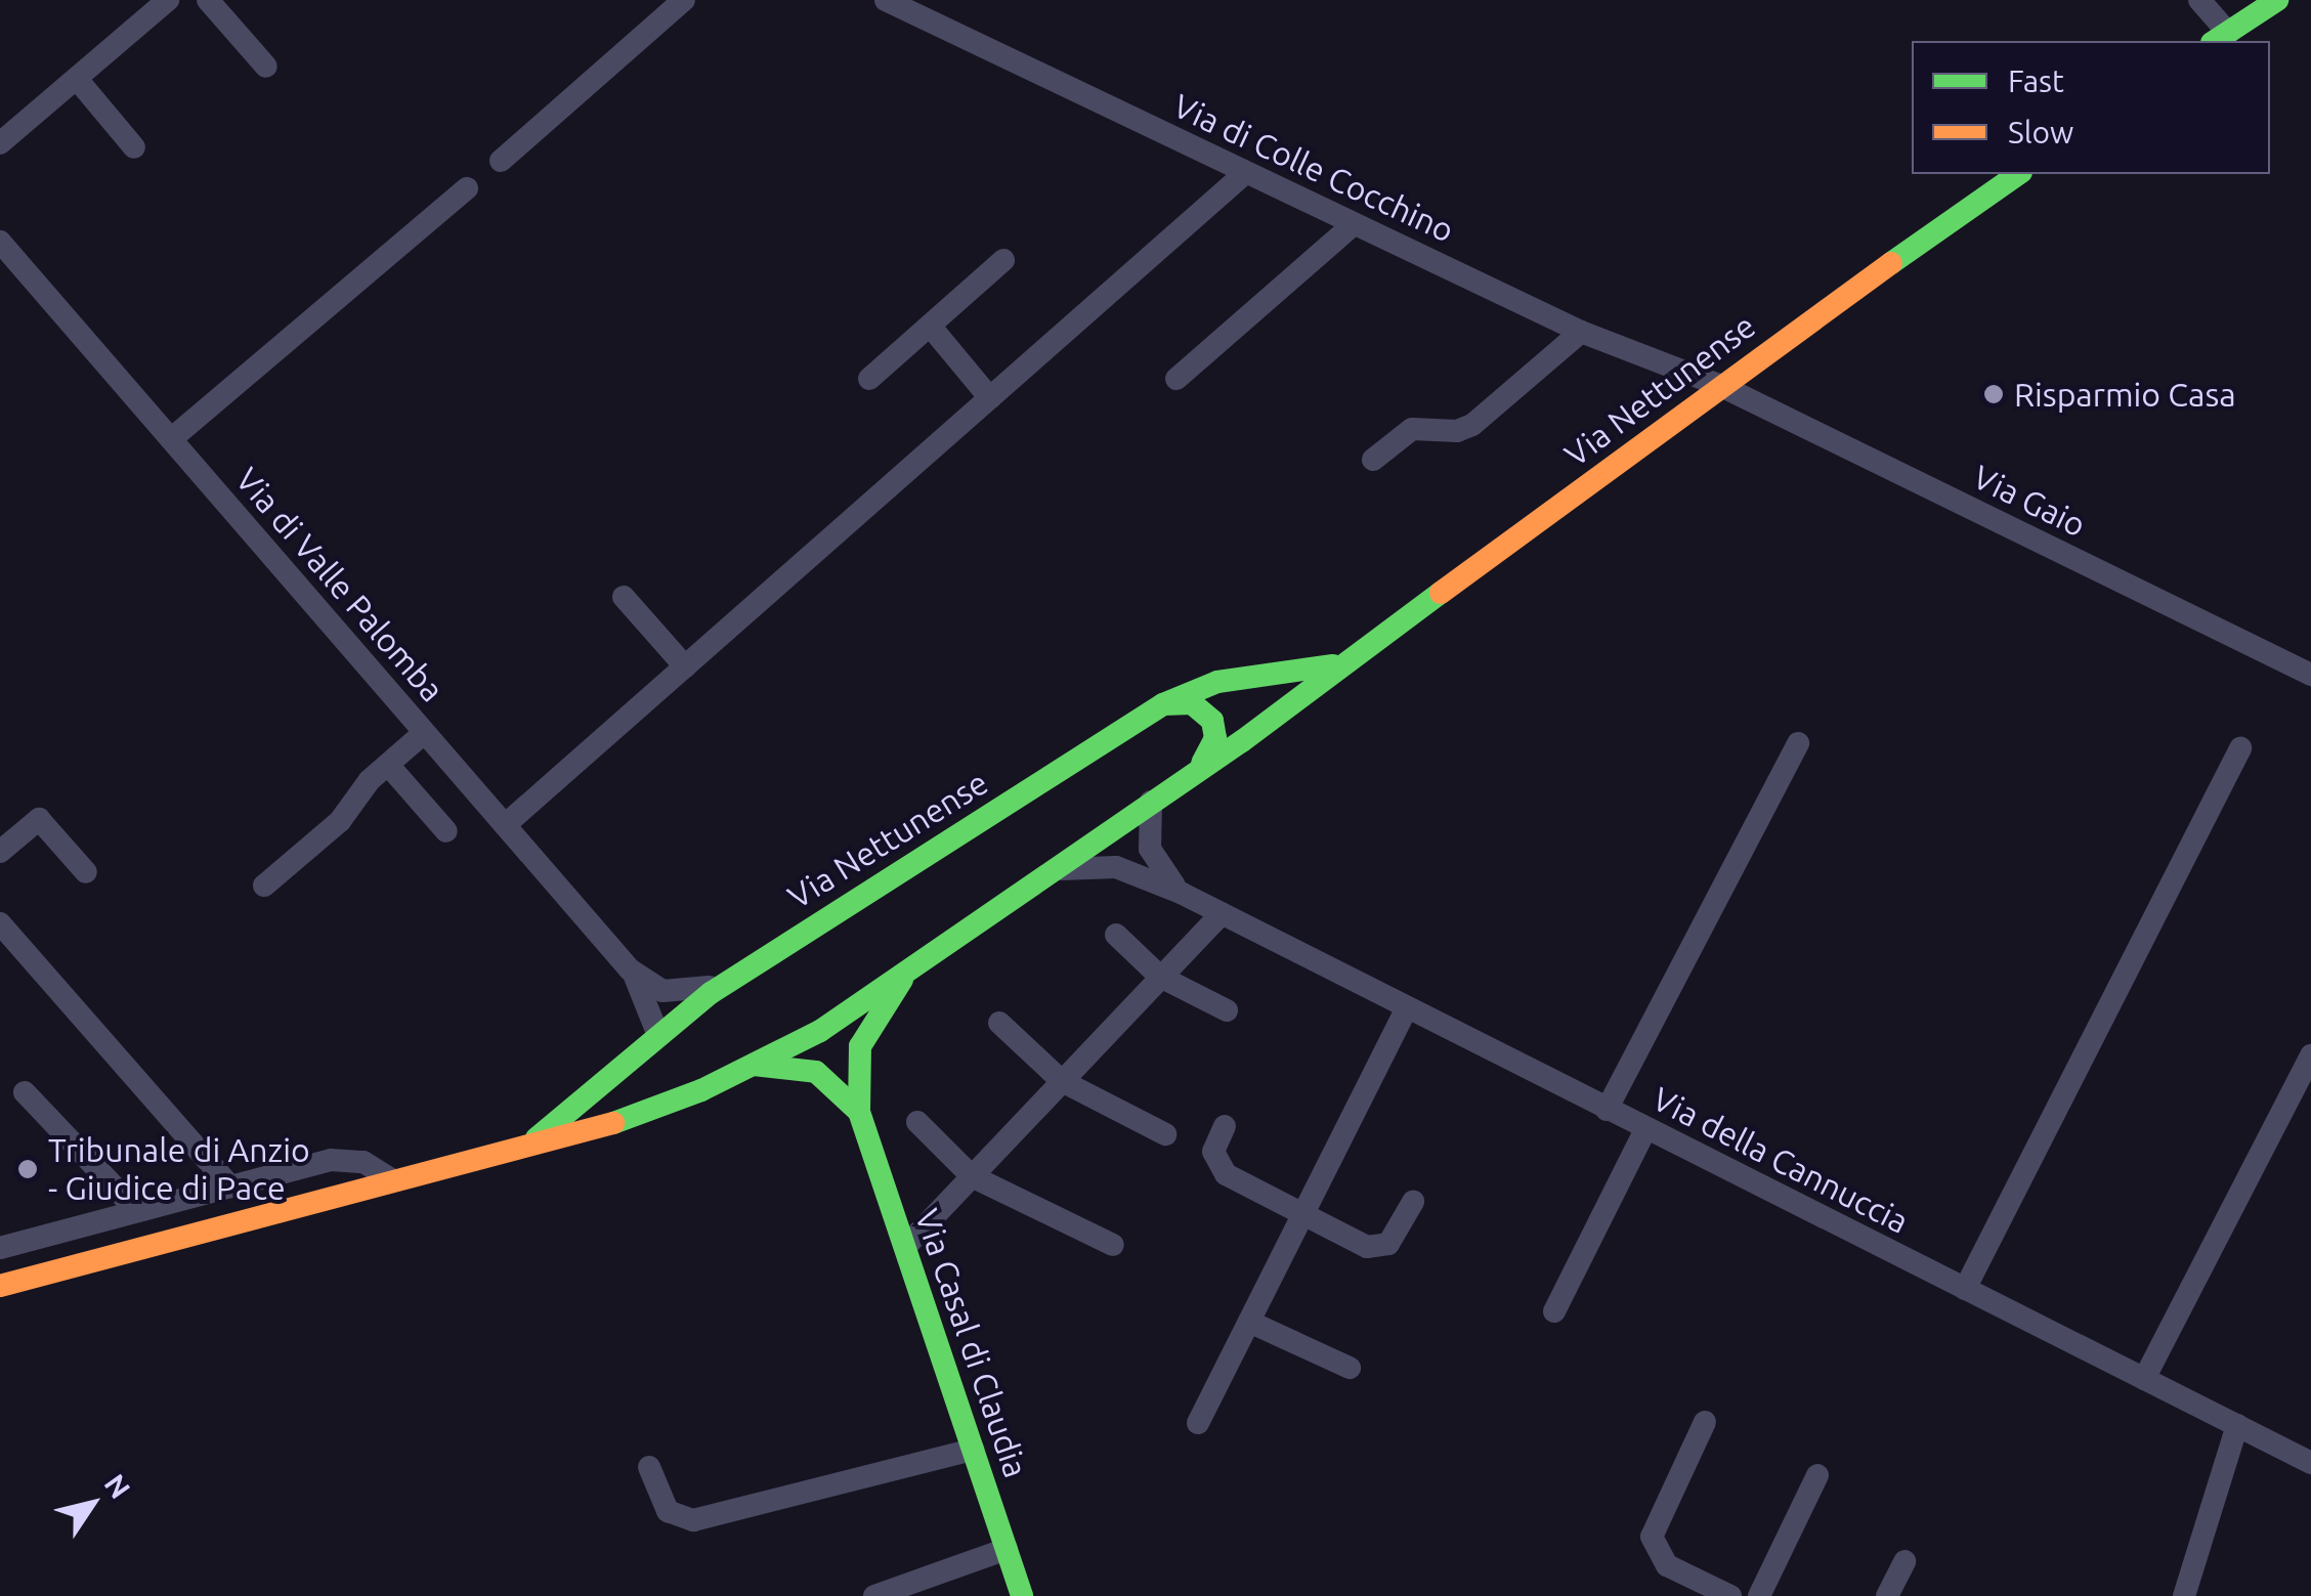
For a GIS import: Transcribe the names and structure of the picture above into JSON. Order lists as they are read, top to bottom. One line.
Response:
{"streets":{"main road":["Via Nettunense","Via Casal di Claudia"],"street":["Via di Colle Cocchino","Via Gaio","Via di Valle Palomba","Via della Cannuccia"]},"crossings":[["Via di Colle Cocchino","Via Nettunense"],["Via di Colle Cocchino","Via Gaio"],["Via Nettunense","Via Gaio"],["Via Nettunense","Via di Valle Palomba"],["Via Nettunense","Via della Cannuccia"],["Via Nettunense","Via Casal di Claudia"]],"places":["Risparmio Casa","Tribunale di Anzio - Giudice di Pace"],"legend":["Fast","Slow"],"north":"top right"}
